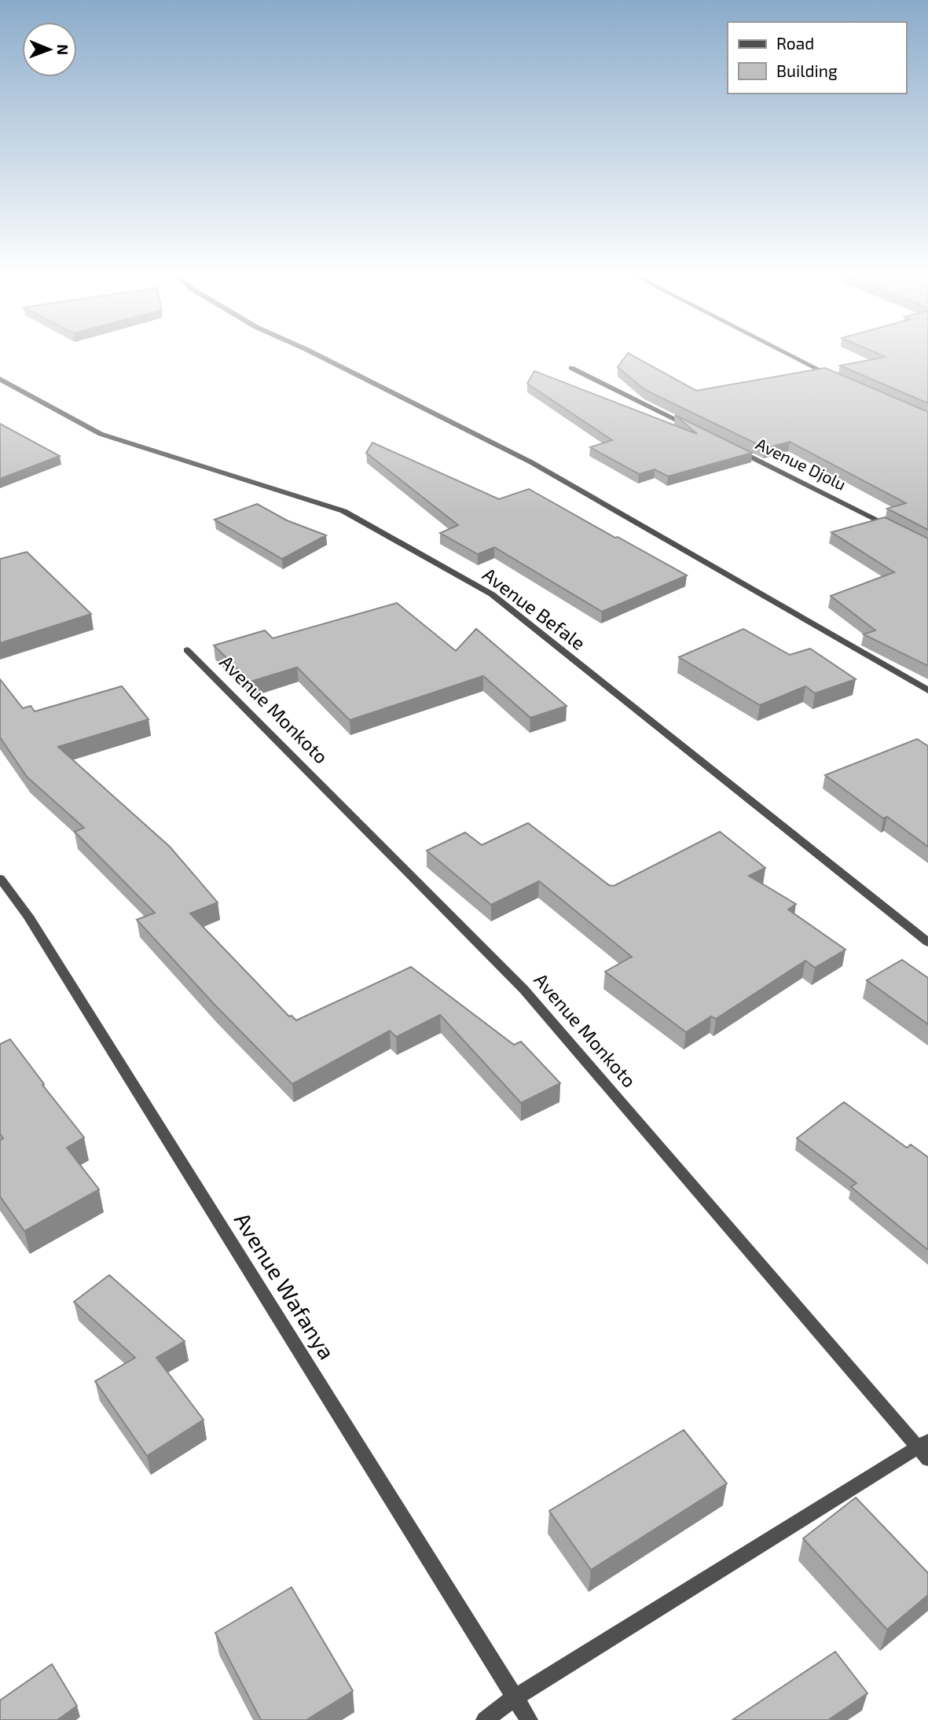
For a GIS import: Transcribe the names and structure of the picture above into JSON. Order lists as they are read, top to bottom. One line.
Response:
{"streets":{"street":["Avenue Djolu","Avenue Befale","Avenue Monkoto","Avenue Wafanya"]},"legend":["Road","Building"],"north":"right"}
